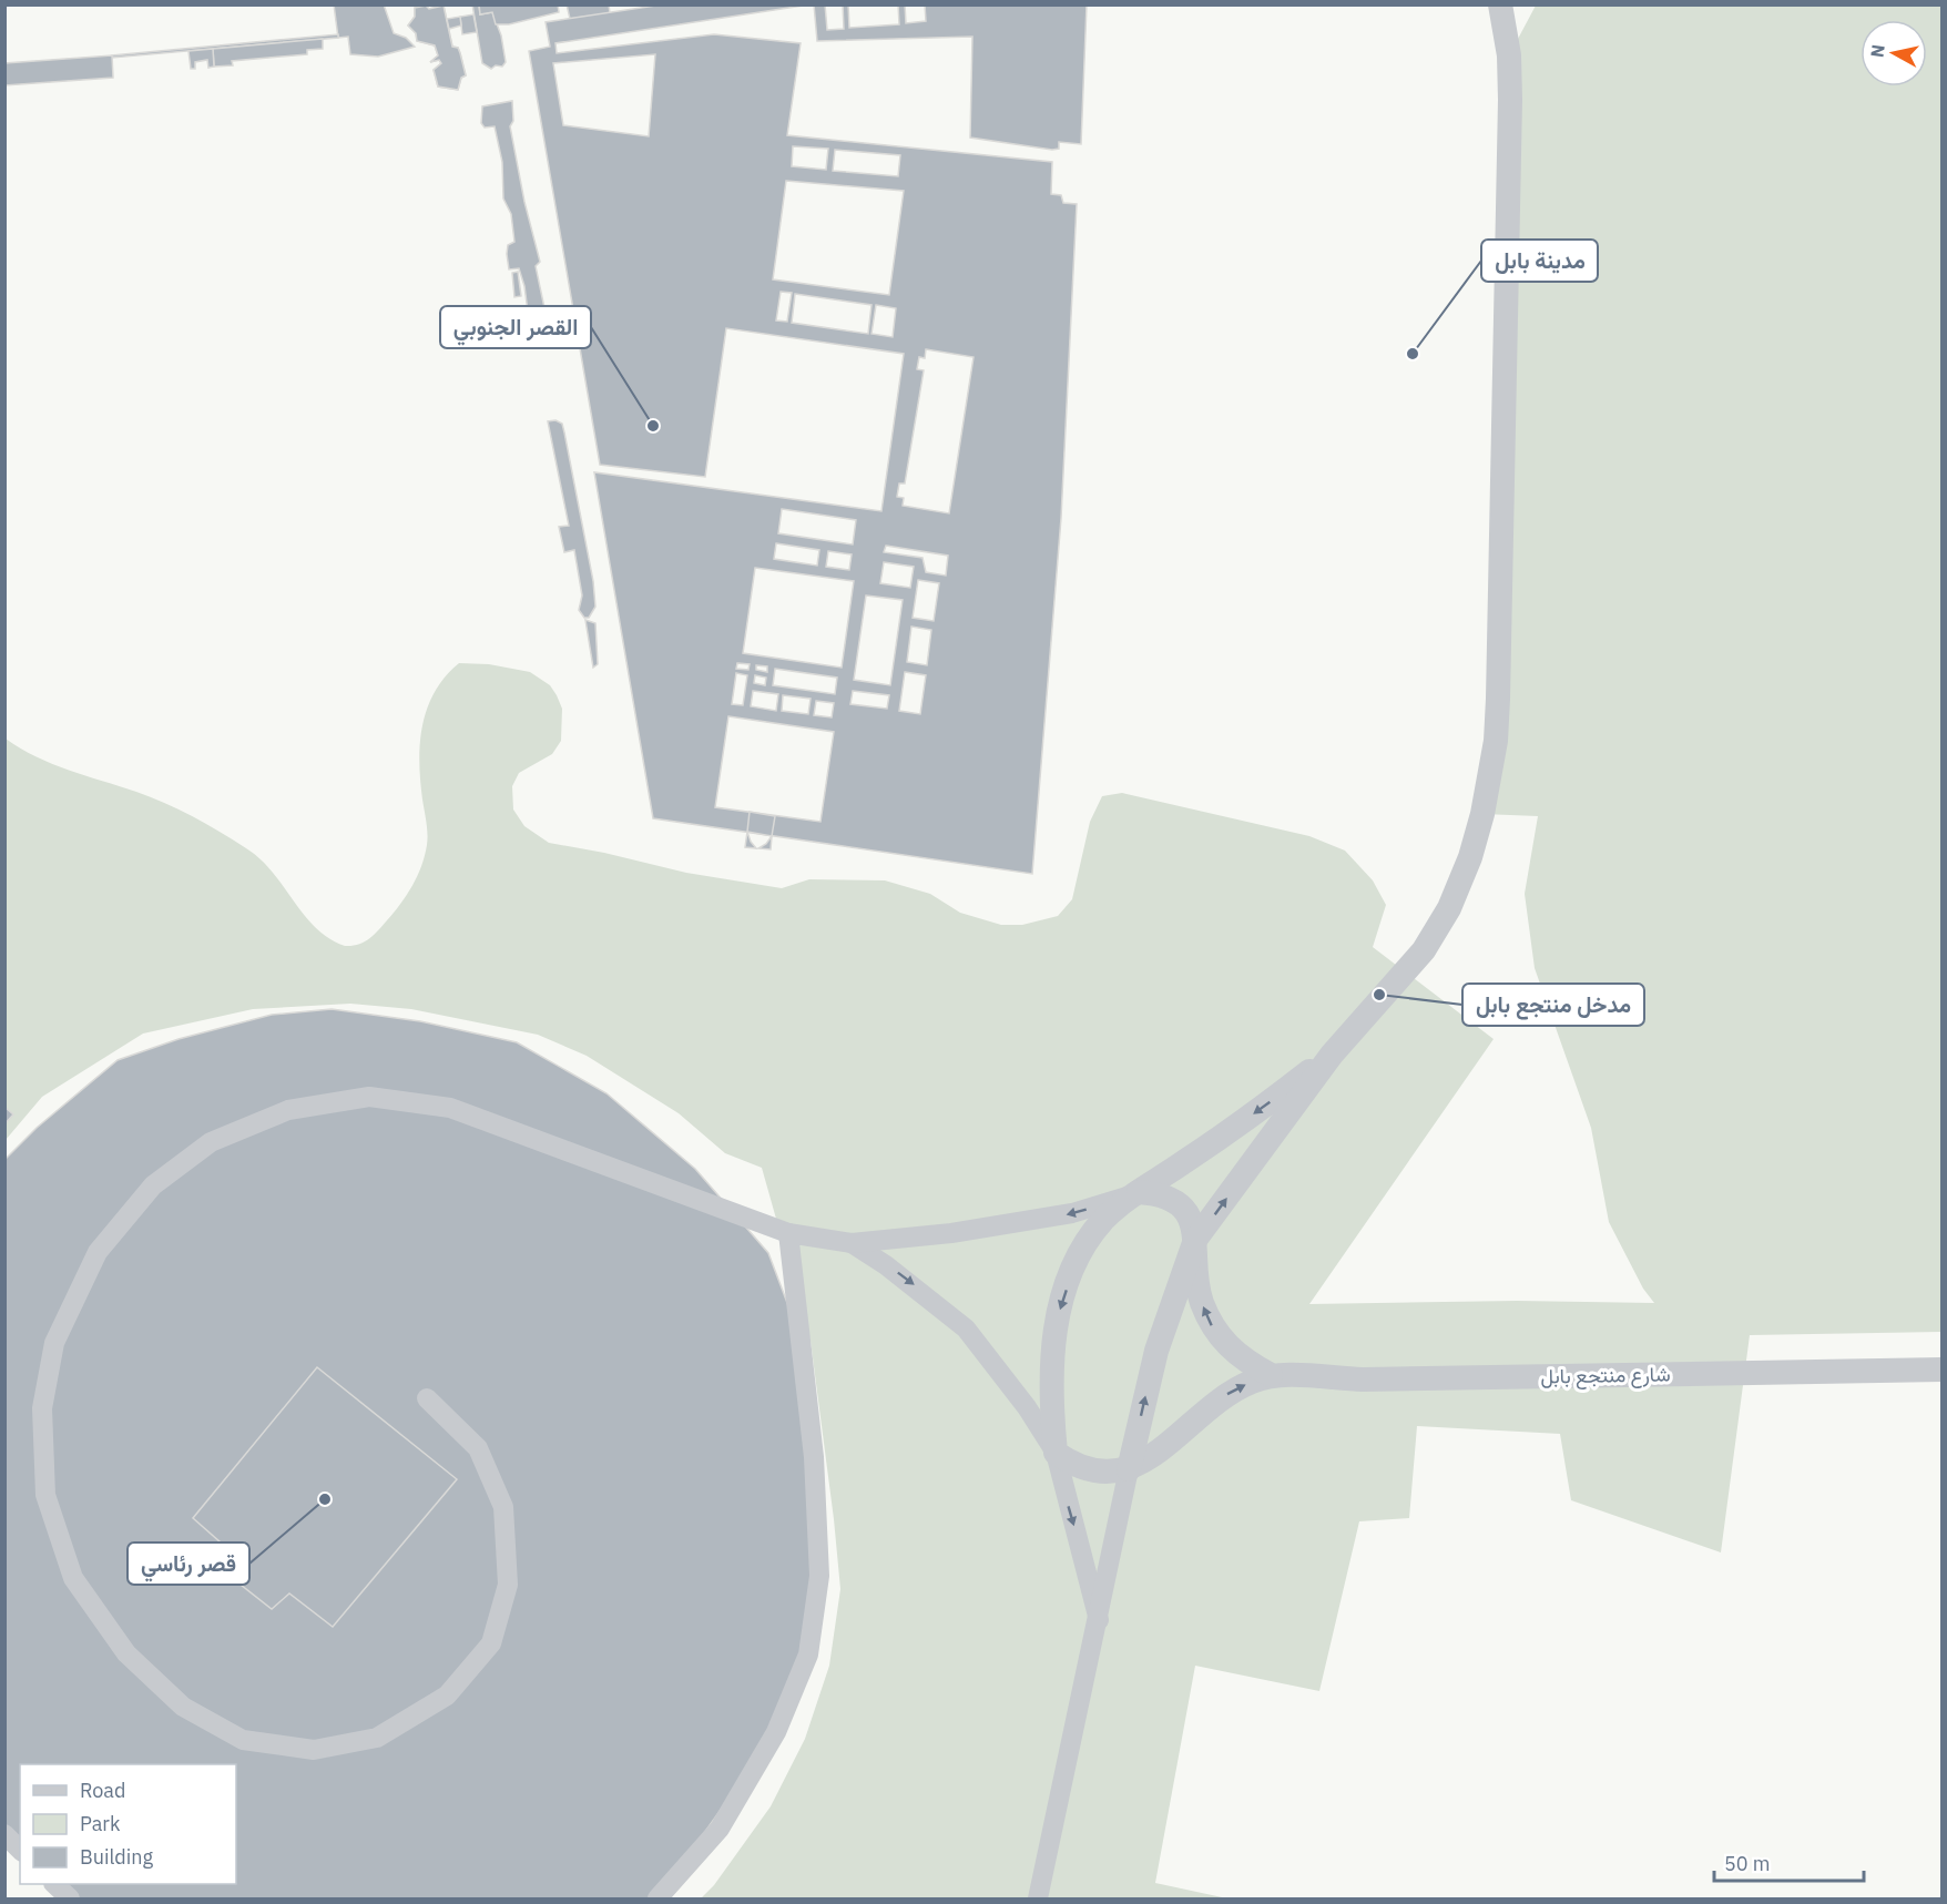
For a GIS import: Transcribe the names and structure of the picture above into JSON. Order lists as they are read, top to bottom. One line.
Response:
{"streets":{"street":["شارع منتجع بابل"]},"places":["مدينة بابل","القصر الجنوبي","مدخل منتجع بابل","قصر رئاسي"],"legend":["Road","Park","Building"],"scale_bar":"50 m","north":"left"}
